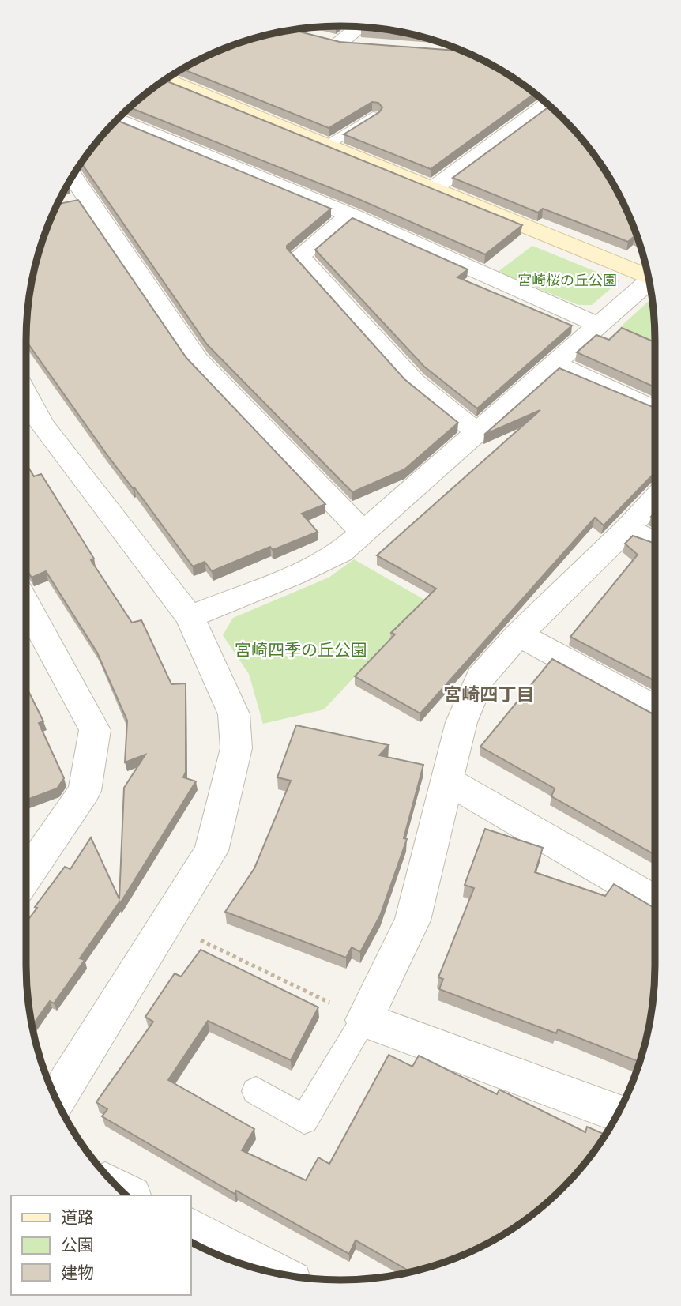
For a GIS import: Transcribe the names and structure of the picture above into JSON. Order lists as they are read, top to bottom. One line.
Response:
{"districts":["宮崎四丁目"],"parks":["宮崎桜の丘公園","宮崎四季の丘公園"],"legend":["道路","公園","建物"]}
